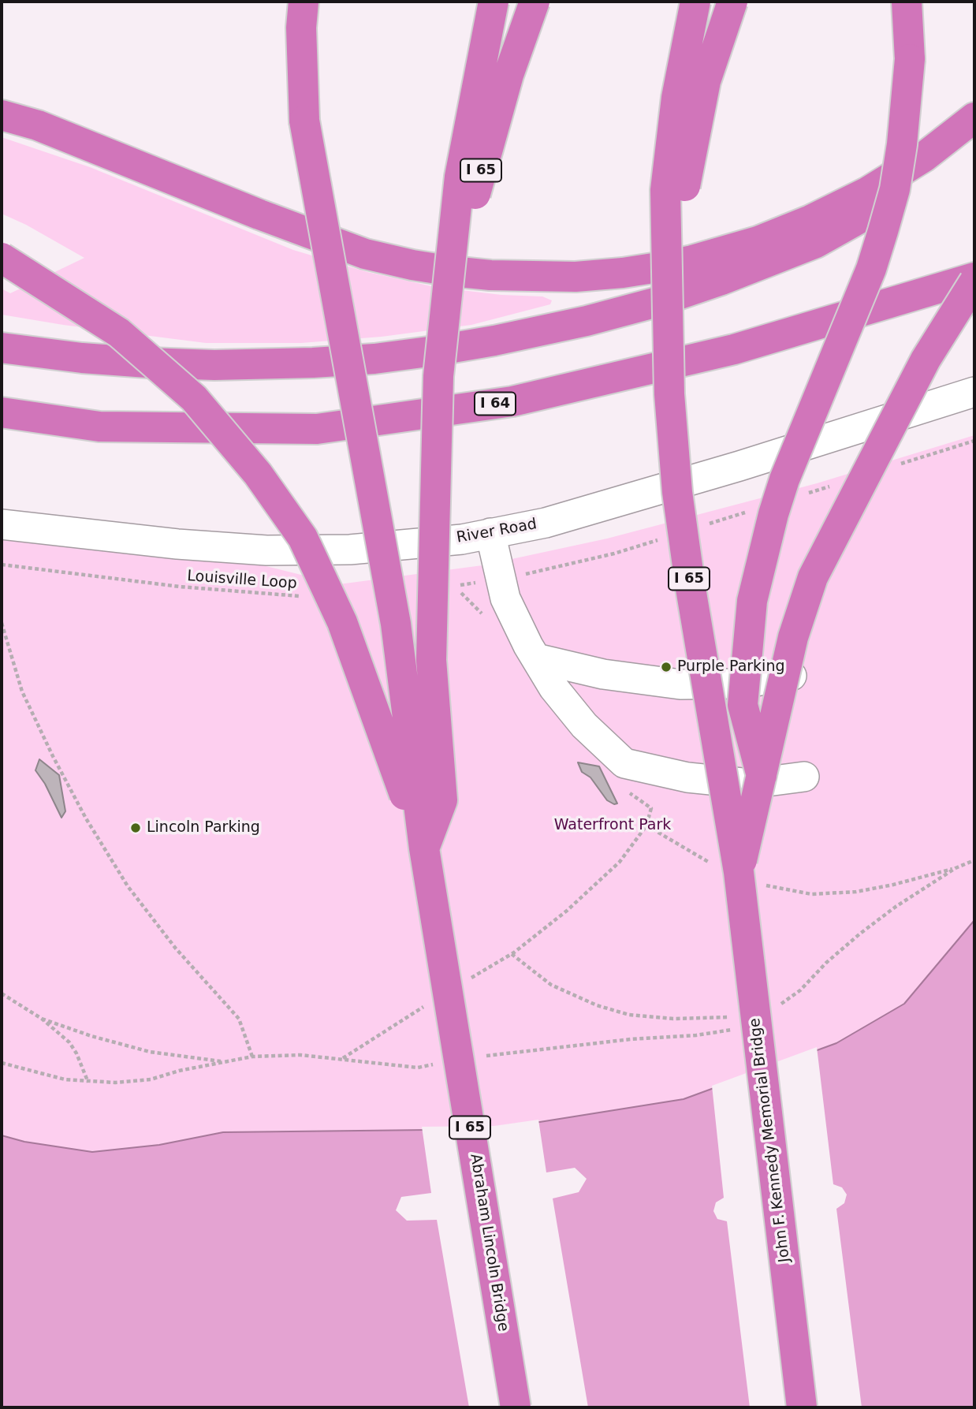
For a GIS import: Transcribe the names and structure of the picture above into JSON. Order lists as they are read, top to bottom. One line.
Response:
{"streets":{"highway":["I 65","I 64","John F. Kennedy Memorial Bridge","Abraham Lincoln Bridge"],"street":["River Road"],"path":["Louisville Loop"]},"crossings":[["I 65","John F. Kennedy Memorial Bridge"],["I 65","Abraham Lincoln Bridge"]],"parks":["Waterfront Park"],"places":["Purple Parking","Lincoln Parking"]}
